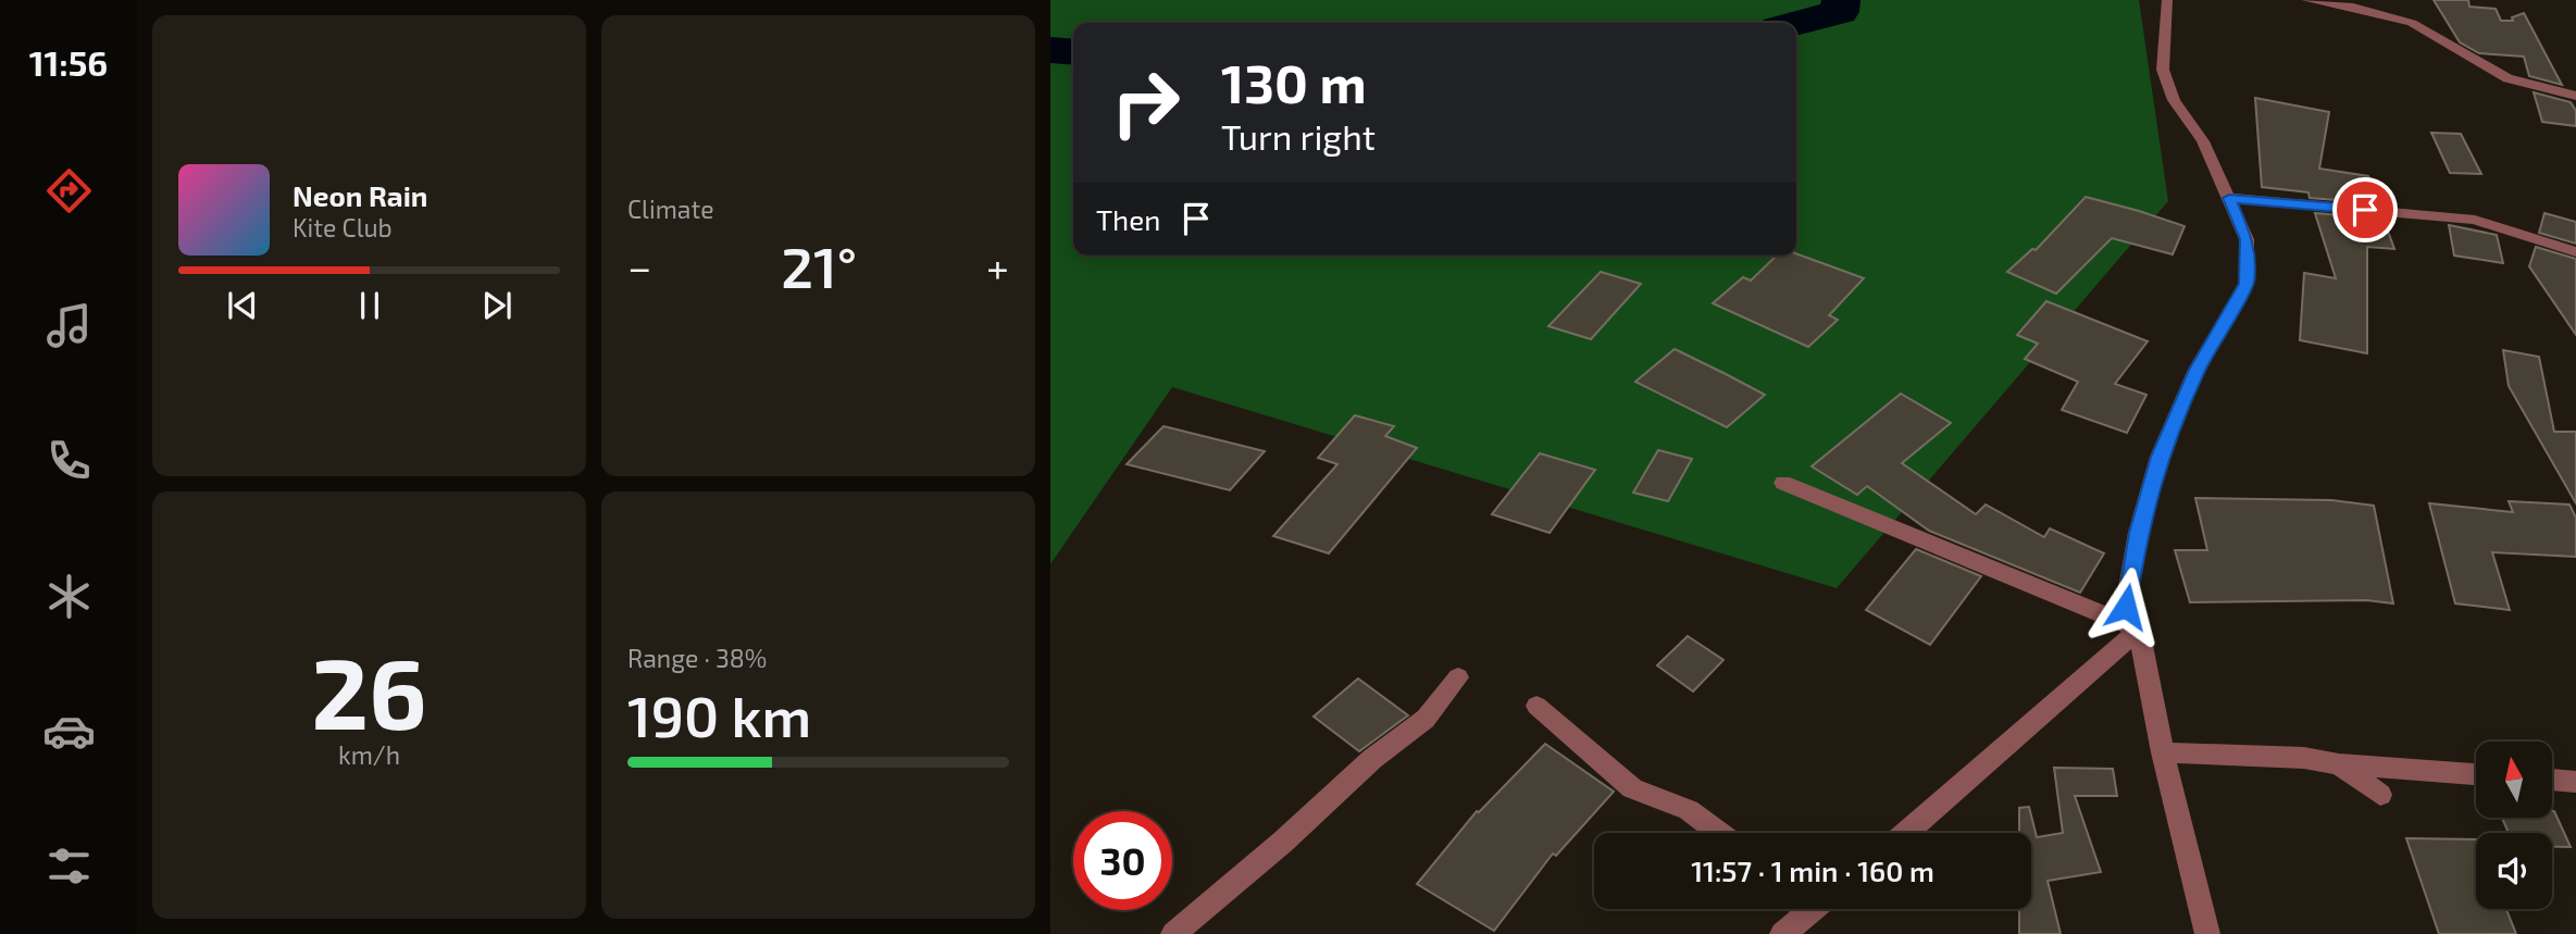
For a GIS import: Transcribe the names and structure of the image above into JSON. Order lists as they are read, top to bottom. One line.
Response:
{"north":"top","page":{"tabs":"11:56","tile":["Climate",["26","km/h"],["Range · 38%","190 km"]],"turn":["130 m","Turn right"],"song":["Neon Rain","Kite Club"],"then":"Then","heat":["−","21°","+"],"limit":"30","trip":"11:57 · 1 min · 160 m"}}
